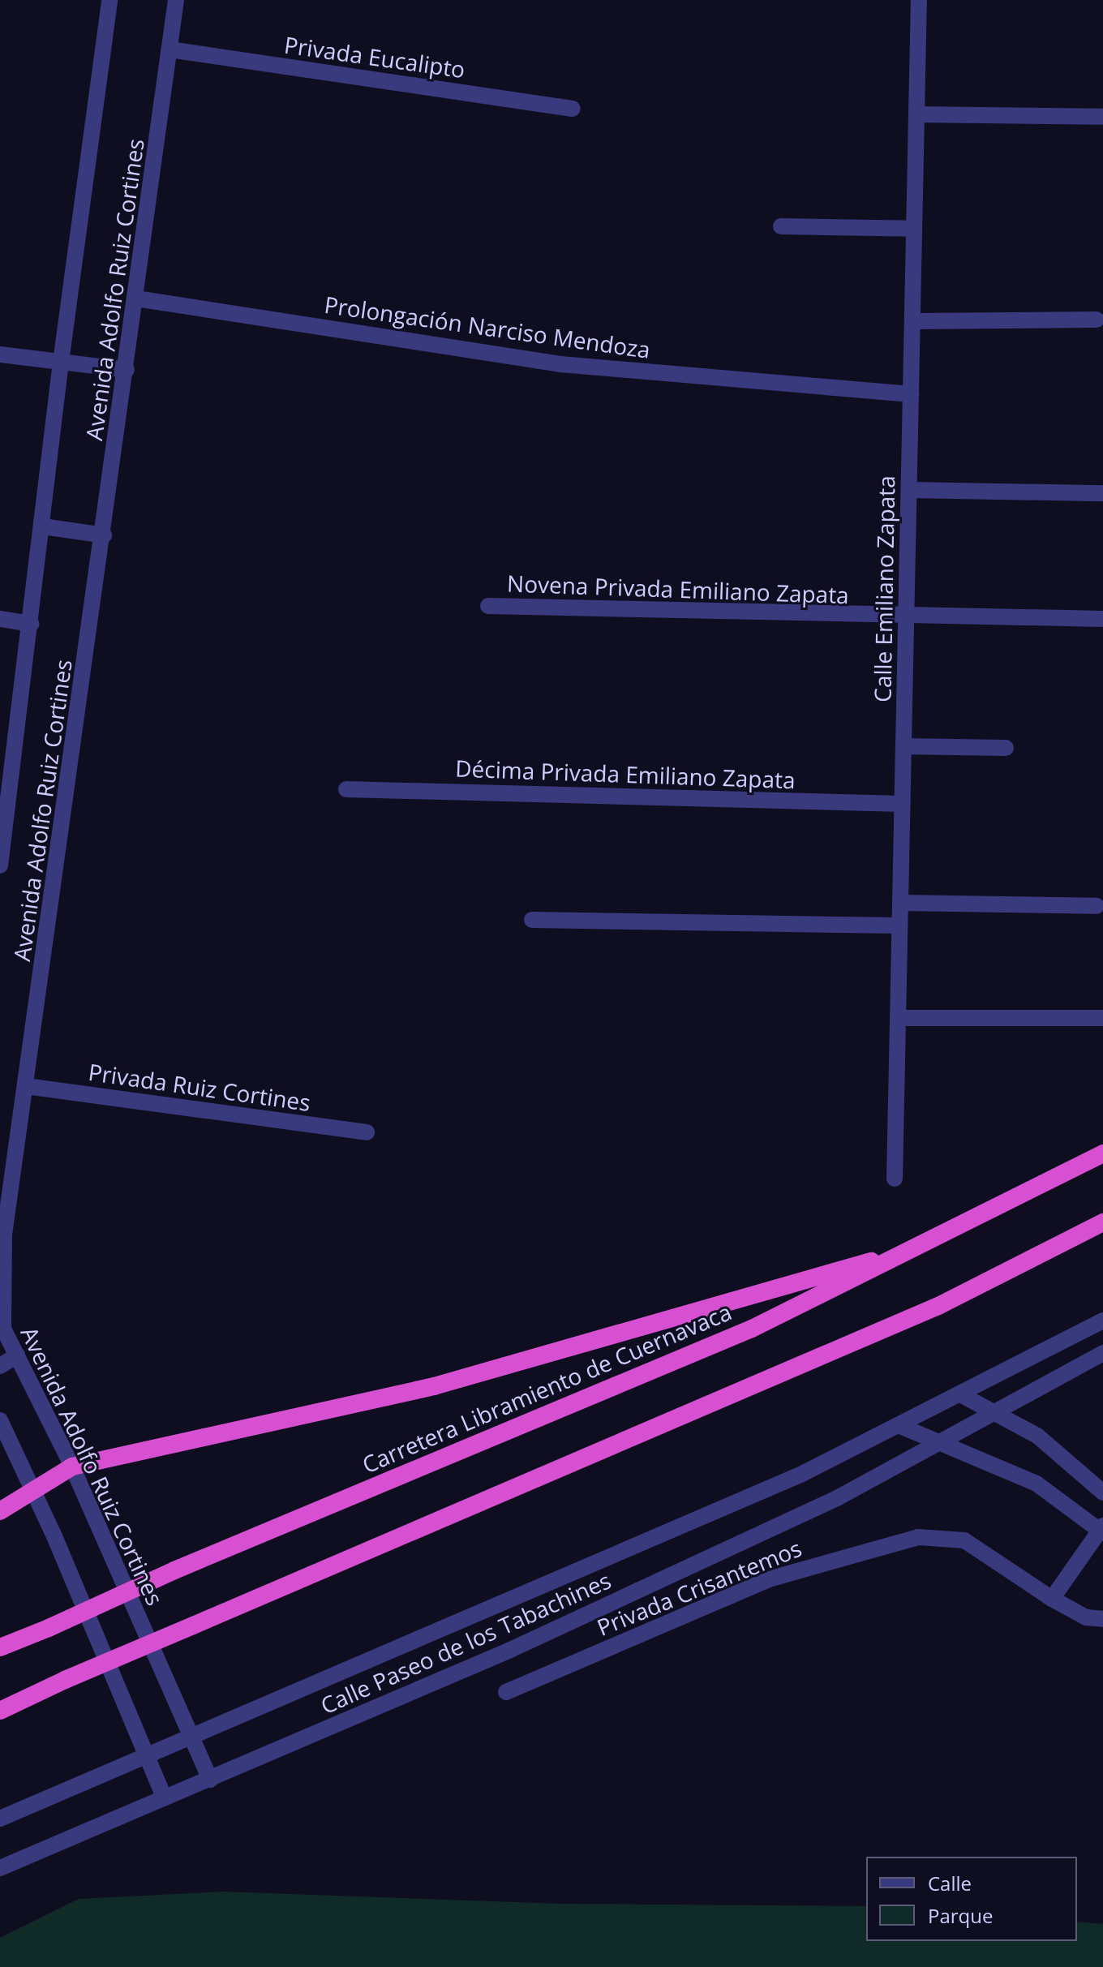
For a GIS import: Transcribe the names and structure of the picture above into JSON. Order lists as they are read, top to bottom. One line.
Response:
{"streets":{"highway":["Carretera Libramiento de Cuernavaca"],"street":["Privada Eucalipto","Avenida Adolfo Ruiz Cortines","Prolongación Narciso Mendoza","Novena Privada Emiliano Zapata","Calle Emiliano Zapata","Décima Privada Emiliano Zapata","Privada Ruiz Cortines","Privada Crisantemos","Calle Paseo de los Tabachines"]},"crossings":[["Privada Eucalipto","Avenida Adolfo Ruiz Cortines"],["Avenida Adolfo Ruiz Cortines","Prolongación Narciso Mendoza"],["Avenida Adolfo Ruiz Cortines","Privada Ruiz Cortines"],["Avenida Adolfo Ruiz Cortines","Calle Paseo de los Tabachines"],["Prolongación Narciso Mendoza","Calle Emiliano Zapata"],["Novena Privada Emiliano Zapata","Calle Emiliano Zapata"],["Calle Emiliano Zapata","Décima Privada Emiliano Zapata"]],"legend":["Calle","Parque"]}
